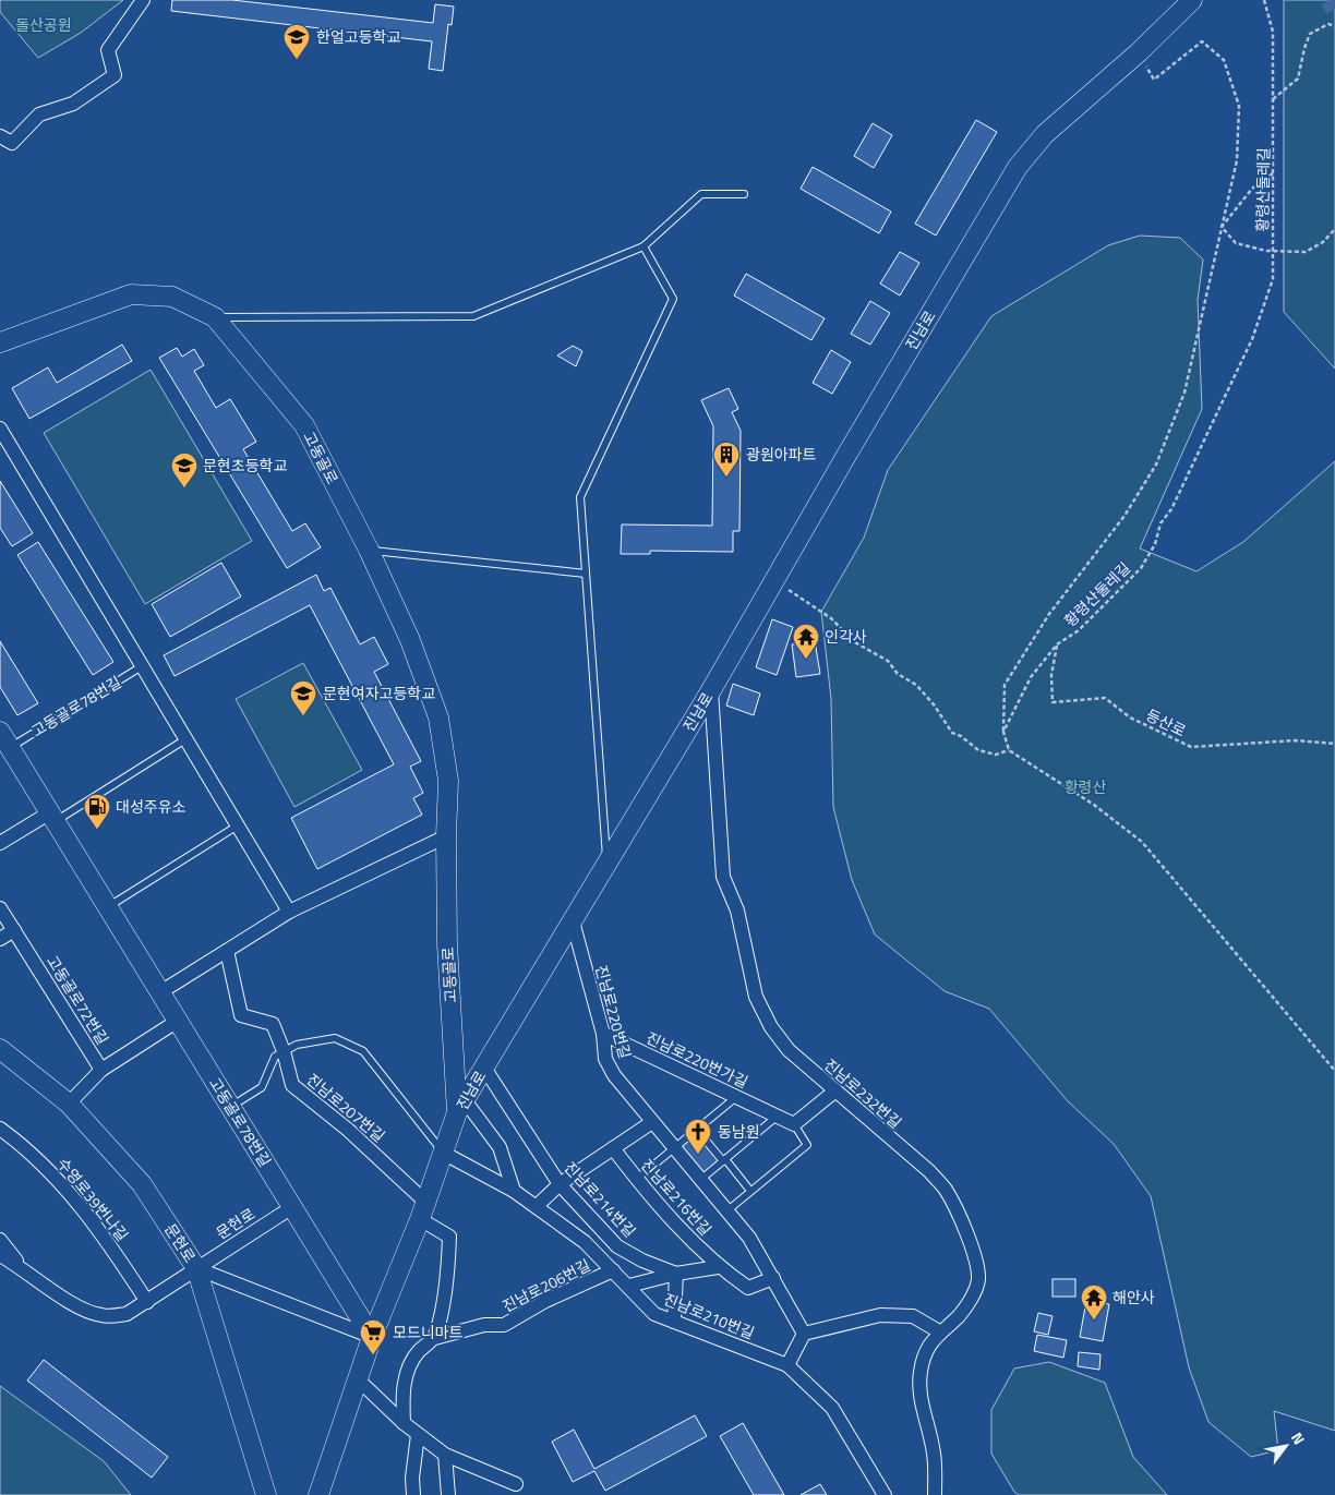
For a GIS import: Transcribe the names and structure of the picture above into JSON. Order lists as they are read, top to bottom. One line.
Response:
{"streets":{"street":["진남로","고동골로","고동골로78번길","고동골로72번길","진남로220번길","진남로220번가길","진남로232번길","진남로207번길","진남로216번길","수영로39번나길","진남로214번길","문헌로","문현로","진남로206번길","진남로210번길"],"path":["황령산둘레길","등산로"]},"crossings":[["황령산둘레길","등산로"],["진남로","고동골로"],["진남로","고동골로78번길"],["진남로","진남로220번길"],["진남로","진남로232번길"],["진남로","진남로207번길"],["진남로","진남로214번길"],["진남로","진남로210번길"],["고동골로78번길","문헌로"],["진남로220번길","진남로220번가길"],["진남로220번길","진남로216번길"],["수영로39번나길","문헌로"],["문헌로","문현로"],["진남로206번길","진남로210번길"]],"parks":["돌산공원","황령산"],"places":{"school or university":["한얼고등학교","문현초등학교","문현여자고등학교"],"building":["광원아파트"],"temple":["인각사","해안사"],"fuel station":["대성주유소"],"church":["동남원"],"supermarket":["모드니마트"]},"north":"top right"}
